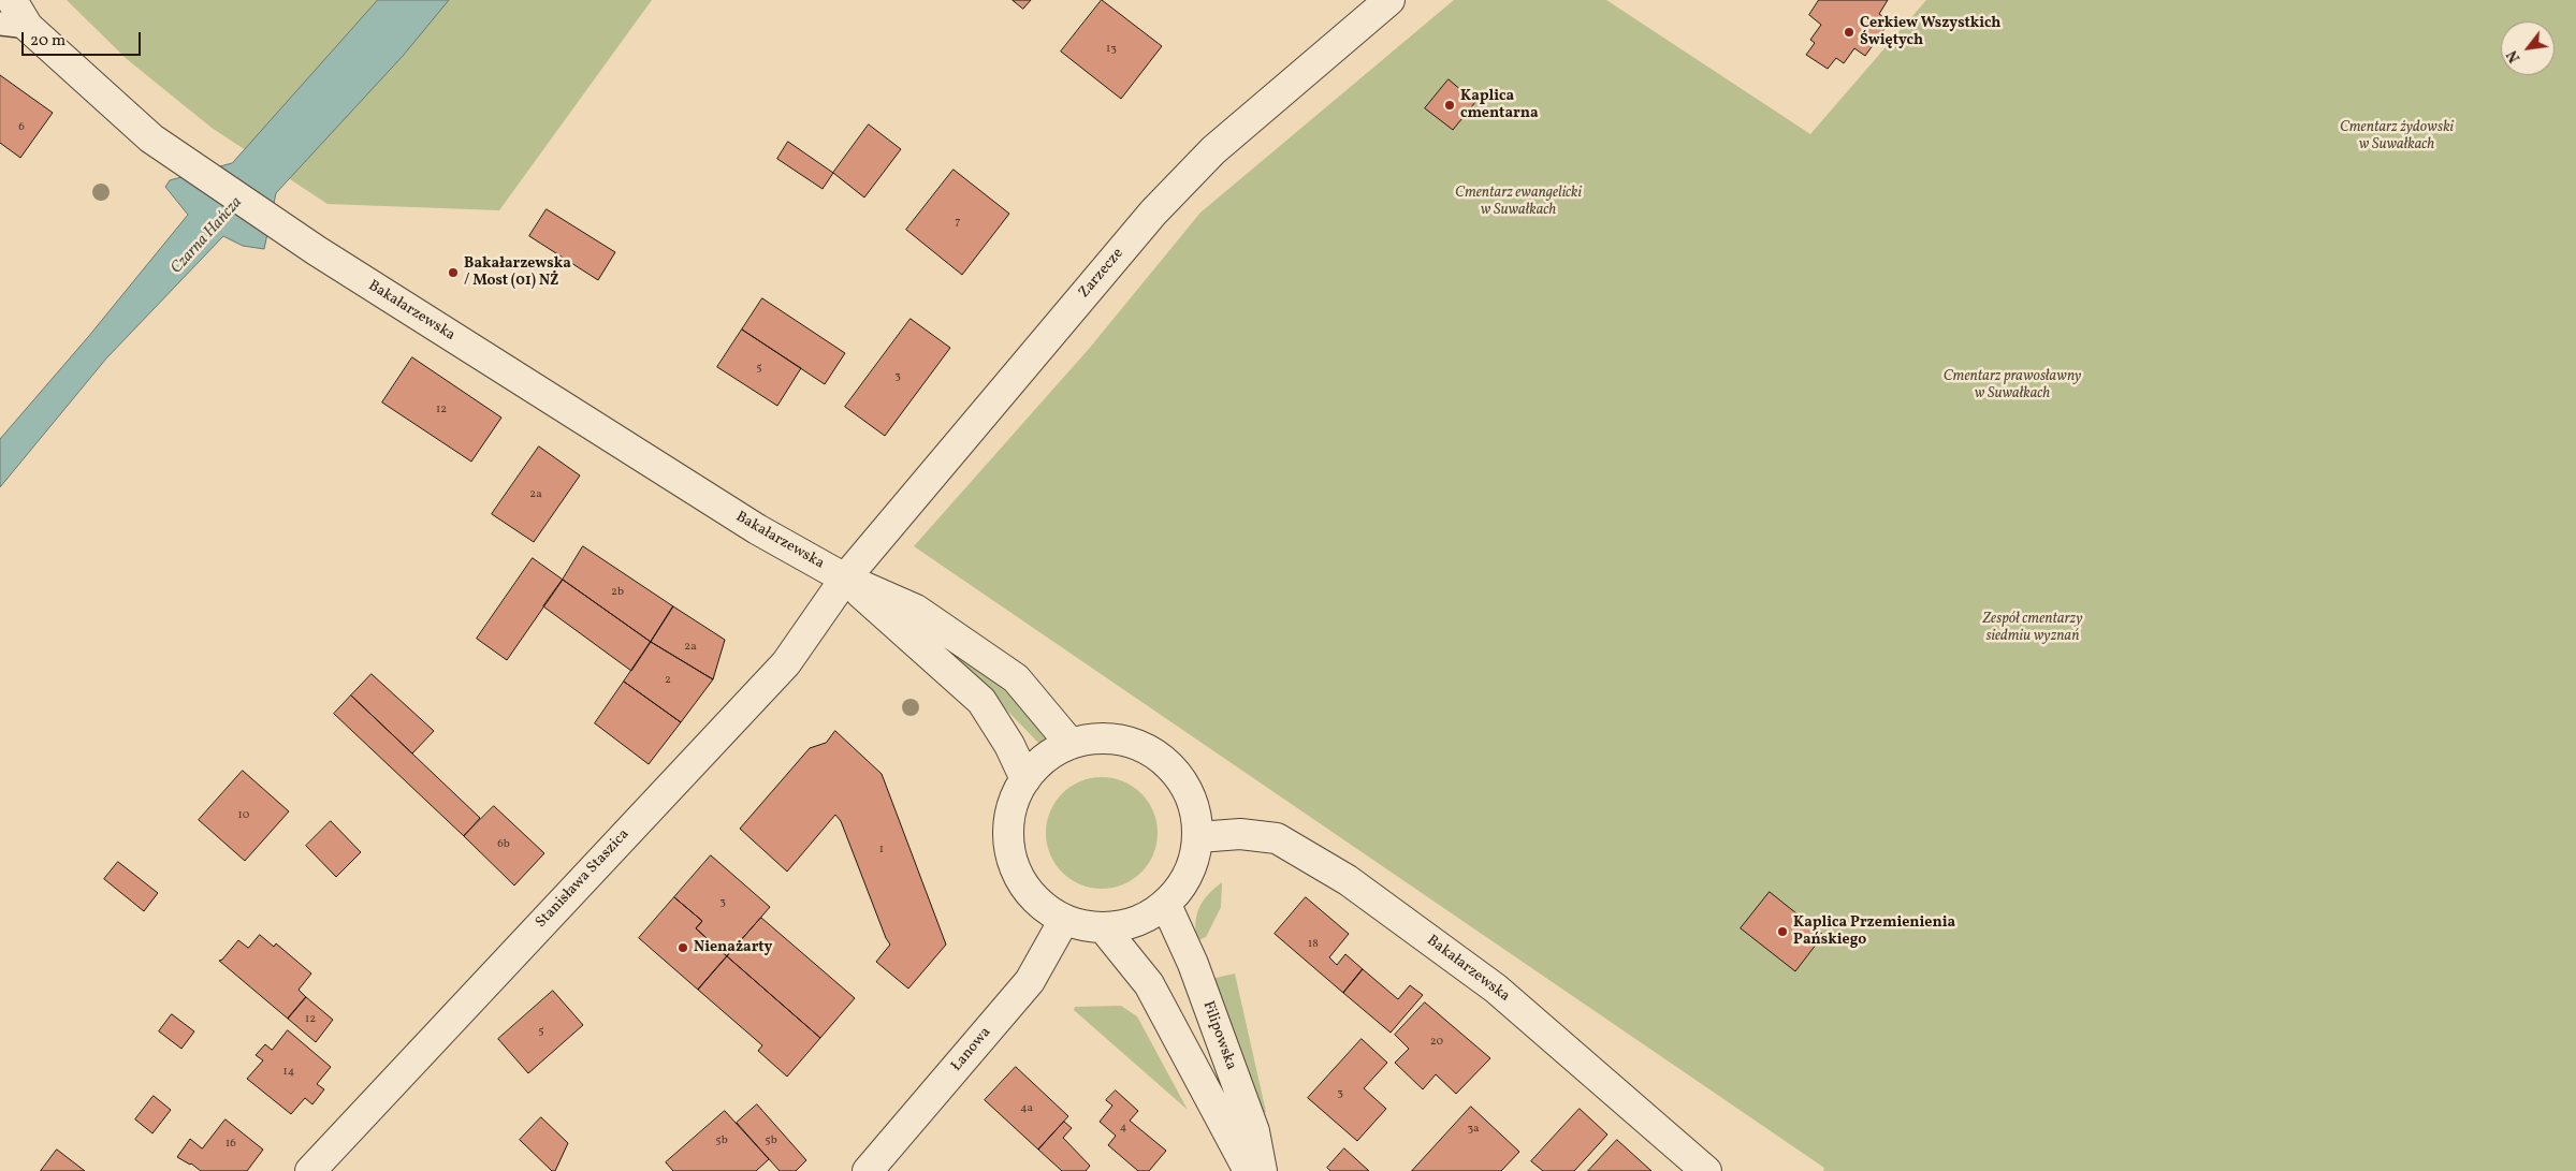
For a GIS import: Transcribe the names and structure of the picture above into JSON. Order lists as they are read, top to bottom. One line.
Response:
{"streets":{"street":["Zarzecze","Bakałarzewska","Stanisława Staszica","Filipowska","Łanowa"]},"crossings":[["Zarzecze","Bakałarzewska"],["Zarzecze","Stanisława Staszica"],["Bakałarzewska","Stanisława Staszica"],["Bakałarzewska","Filipowska"],["Bakałarzewska","Łanowa"],["Filipowska","Łanowa"]],"water":["Czarna Hańcza"],"parks":["Cmentarz żydowski w Suwałkach","Cmentarz ewangelicki w Suwałkach","Cmentarz prawosławny w Suwałkach","Zespół cmentarzy siedmiu wyznań"],"places":["Cerkiew Wszystkich Świętych","Kaplica cmentarna","Bakałarzewska / Most (01) NŻ","Kaplica Przemienienia Pańskiego","Nienażarty"],"house_numbers":["13","6","7","5","3","12","2a","2b","2a","2","10","6b","1","3","18","12","5","20","14","3","4a","4","3a","5b","5b","16"],"scale_bar":"20 m","north":"bottom left"}
